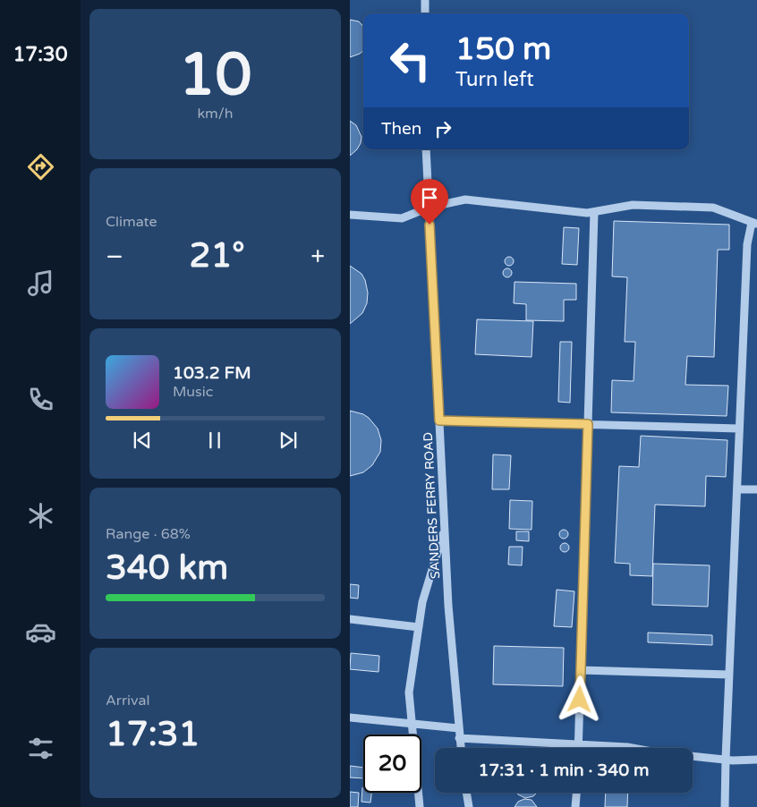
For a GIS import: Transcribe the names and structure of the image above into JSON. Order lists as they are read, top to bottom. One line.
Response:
{"streets":{"street":["SANDERS FERRY ROAD"]},"page":{"tabs":"17:30","tile":[["10","km/h"],"Climate",["Range · 68%","340 km"],["Arrival","17:31"]],"turn":["150 m","Turn left"],"then":"Then","heat":["−","21°","+"],"song":["103.2 FM","Music"],"limit":"20","trip":"17:31 · 1 min · 340 m"}}
